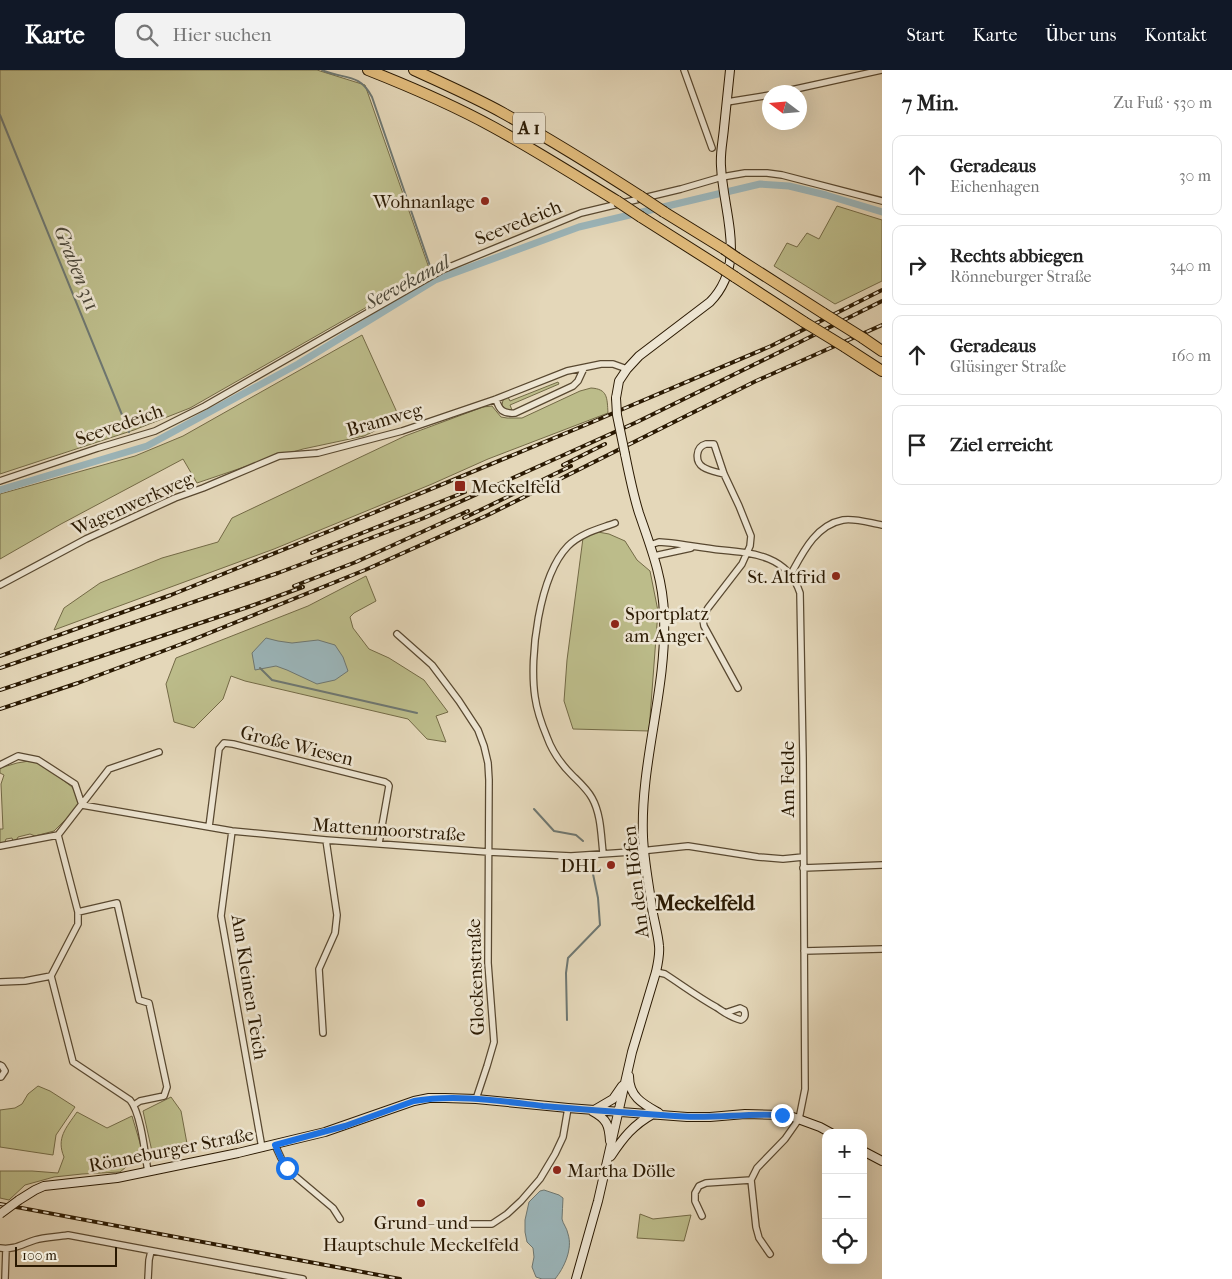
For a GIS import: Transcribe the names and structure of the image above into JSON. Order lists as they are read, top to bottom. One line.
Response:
{"streets":{"highway":["A 1"],"street":["Seevedeich","Bramweg","Wagenwerkweg","Große Wiesen","Am Felde","Mattenmoorstraße","An den Höfen","Glockenstraße","Am Kleinen Teich","Rönneburger Straße"]},"crossings":[["Bramweg","Wagenwerkweg"],["Bramweg","An den Höfen"],["Große Wiesen","Mattenmoorstraße"],["Am Felde","Mattenmoorstraße"],["Am Felde","Rönneburger Straße"],["Mattenmoorstraße","An den Höfen"],["Mattenmoorstraße","Glockenstraße"],["Mattenmoorstraße","Am Kleinen Teich"],["An den Höfen","Rönneburger Straße"],["Glockenstraße","Rönneburger Straße"],["Am Kleinen Teich","Rönneburger Straße"]],"districts":["Meckelfeld"],"water":["Graben 311","Seevekanal"],"places":{"other":["Wohnanlage","St. Altfrid","Sportplatz am Anger","DHL","Martha Dölle","Grund- und Hauptschule Meckelfeld"],"transit":["Meckelfeld"]},"scale_bar":"100 m","north":"left","page":{"header":"Karte","search":"Hier suchen","nav":["Start","Karte","Über uns","Kontakt"],"heading":["7 Min.","Zu Fuß · 530 m"],"list":[["Geradeaus","Eichenhagen","30 m"],["Rechts abbiegen","Rönneburger Straße","340 m"],["Geradeaus","Glüsinger Straße","160 m"],"Ziel erreicht"],"map_buttons":["+","−"],"scale":"100 m"}}
